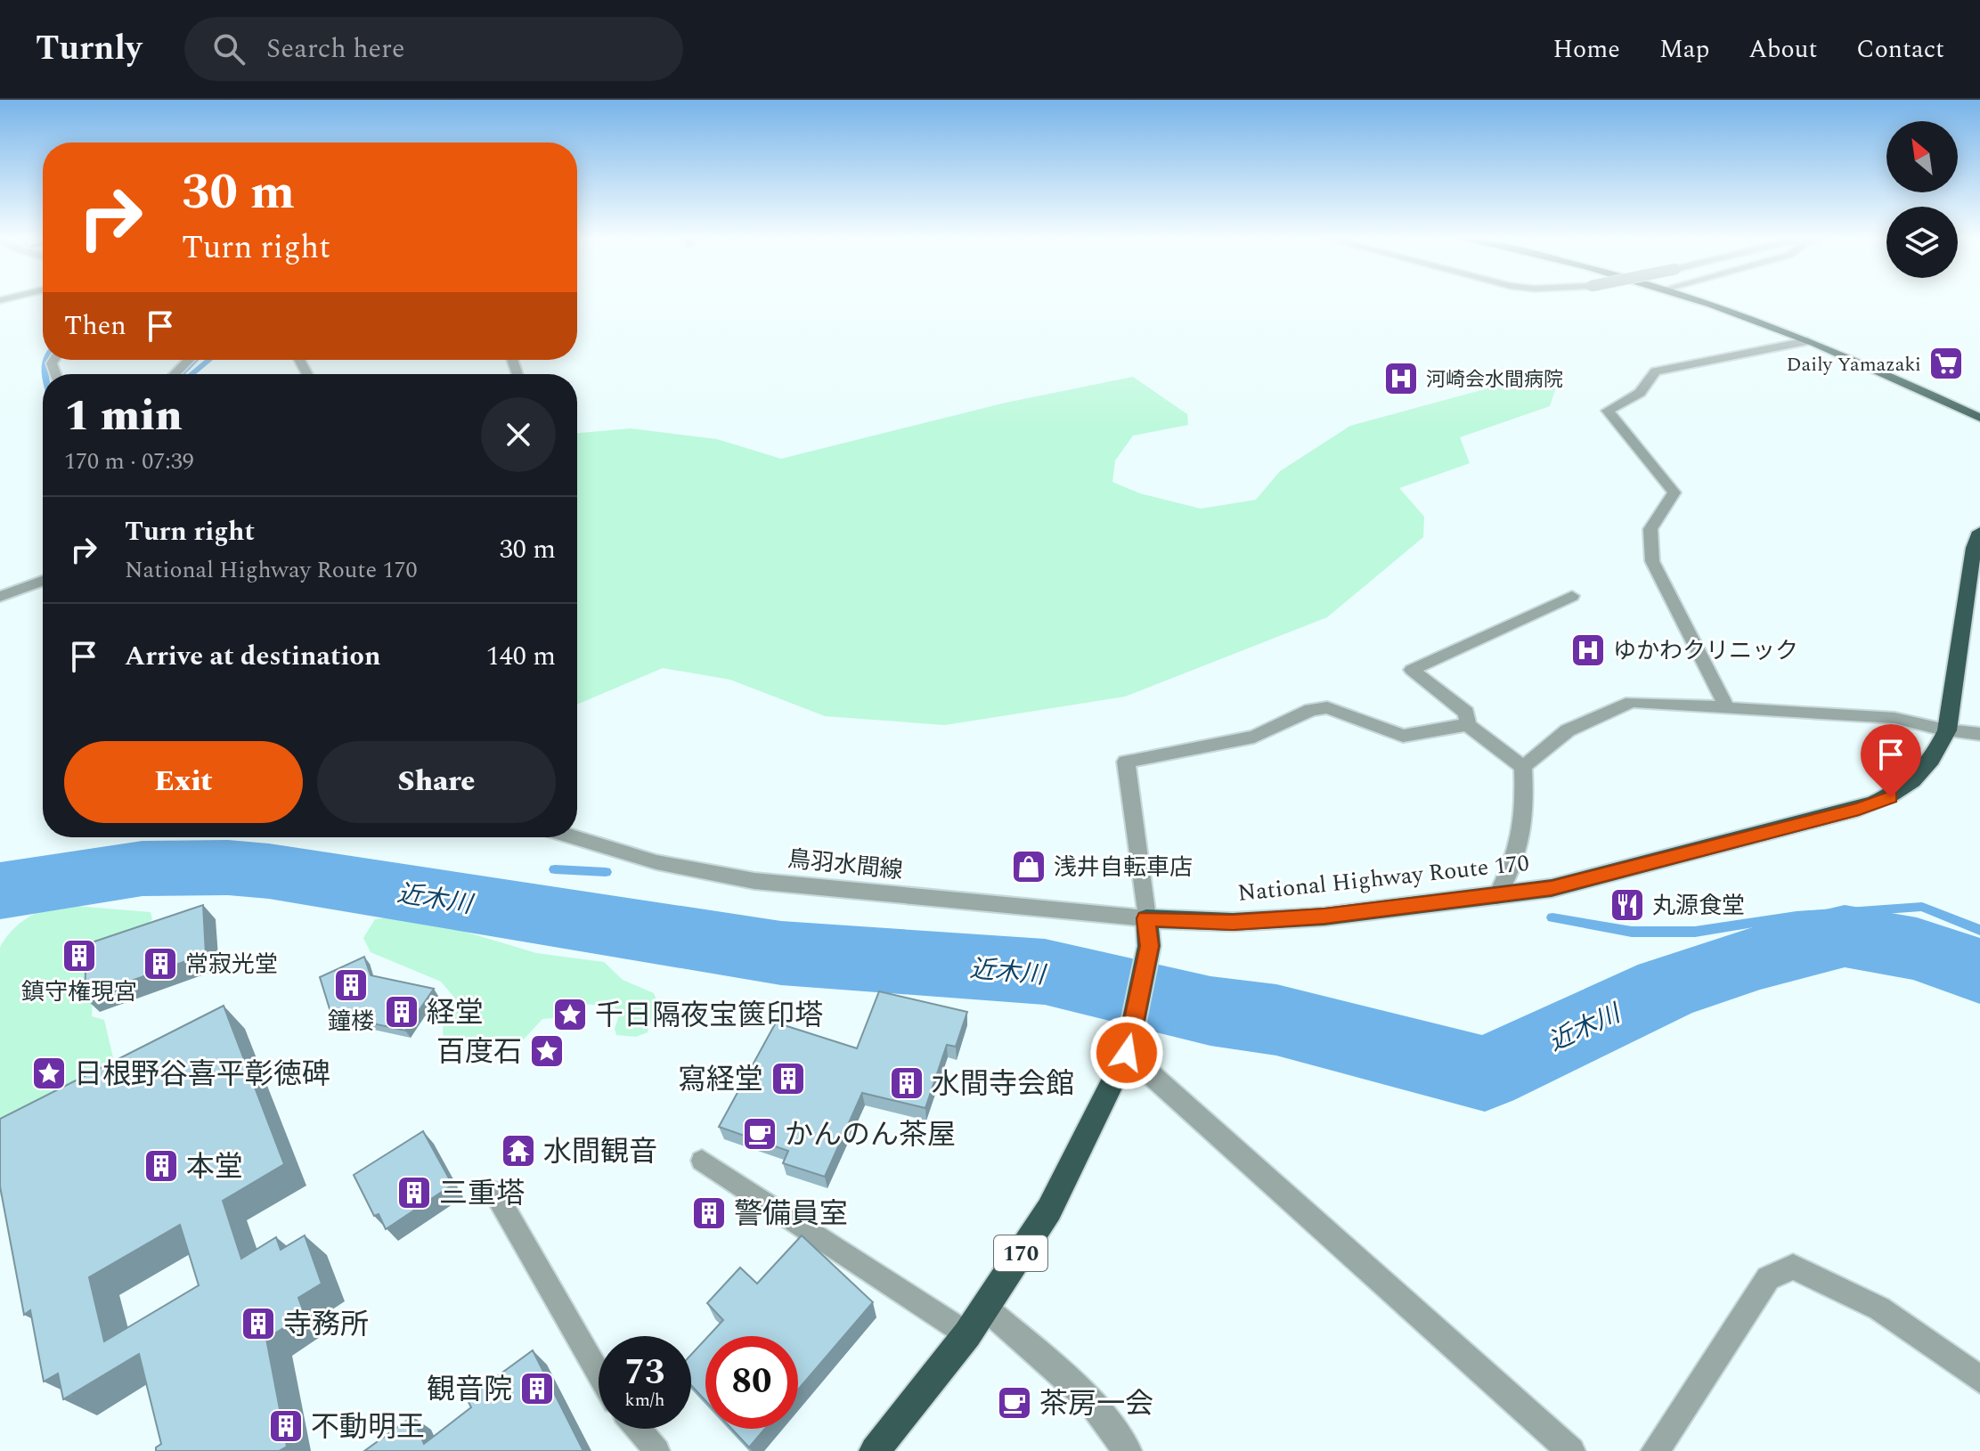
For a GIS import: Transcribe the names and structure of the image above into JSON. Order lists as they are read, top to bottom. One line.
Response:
{"streets":{"highway":["National Highway Route 170","170"],"street":["鳥羽水間線"]},"crossings":[["鳥羽水間線","National Highway Route 170"],["鳥羽水間線","170"],["National Highway Route 170","170"]],"water":["近木川"],"places":{"supermarket":["Daily Yamazaki"],"hospital":["河崎会水間病院","ゆかわクリニック"],"shop":["浅井自転車店"],"restaurant":["丸源食堂"],"building":["鎮守権現宮","常寂光堂","鐘楼","経堂","寫経堂","水間寺会館","本堂","三重塔","警備員室","寺務所","観音院","不動明王"],"place":["千日隔夜宝篋印塔","百度石","日根野谷喜平彰徳碑"],"cafe":["かんのん茶屋","茶房一会"],"temple":["水間観音"]},"north":"top left","page":{"header":"Turnly","search":"Search here","nav":["Home","Map","About","Contact"],"turn":["30 m","Turn right"],"then":"Then","heading":["1 min","170 m · 07:39"],"list":[{"name":"Turn right","note":"National Highway Route 170","value":"30 m"},{"name":"Arrive at destination","value":"140 m"}],"buttons":["Exit","Share"],"speed":"73 km/h","limit":"80"}}
